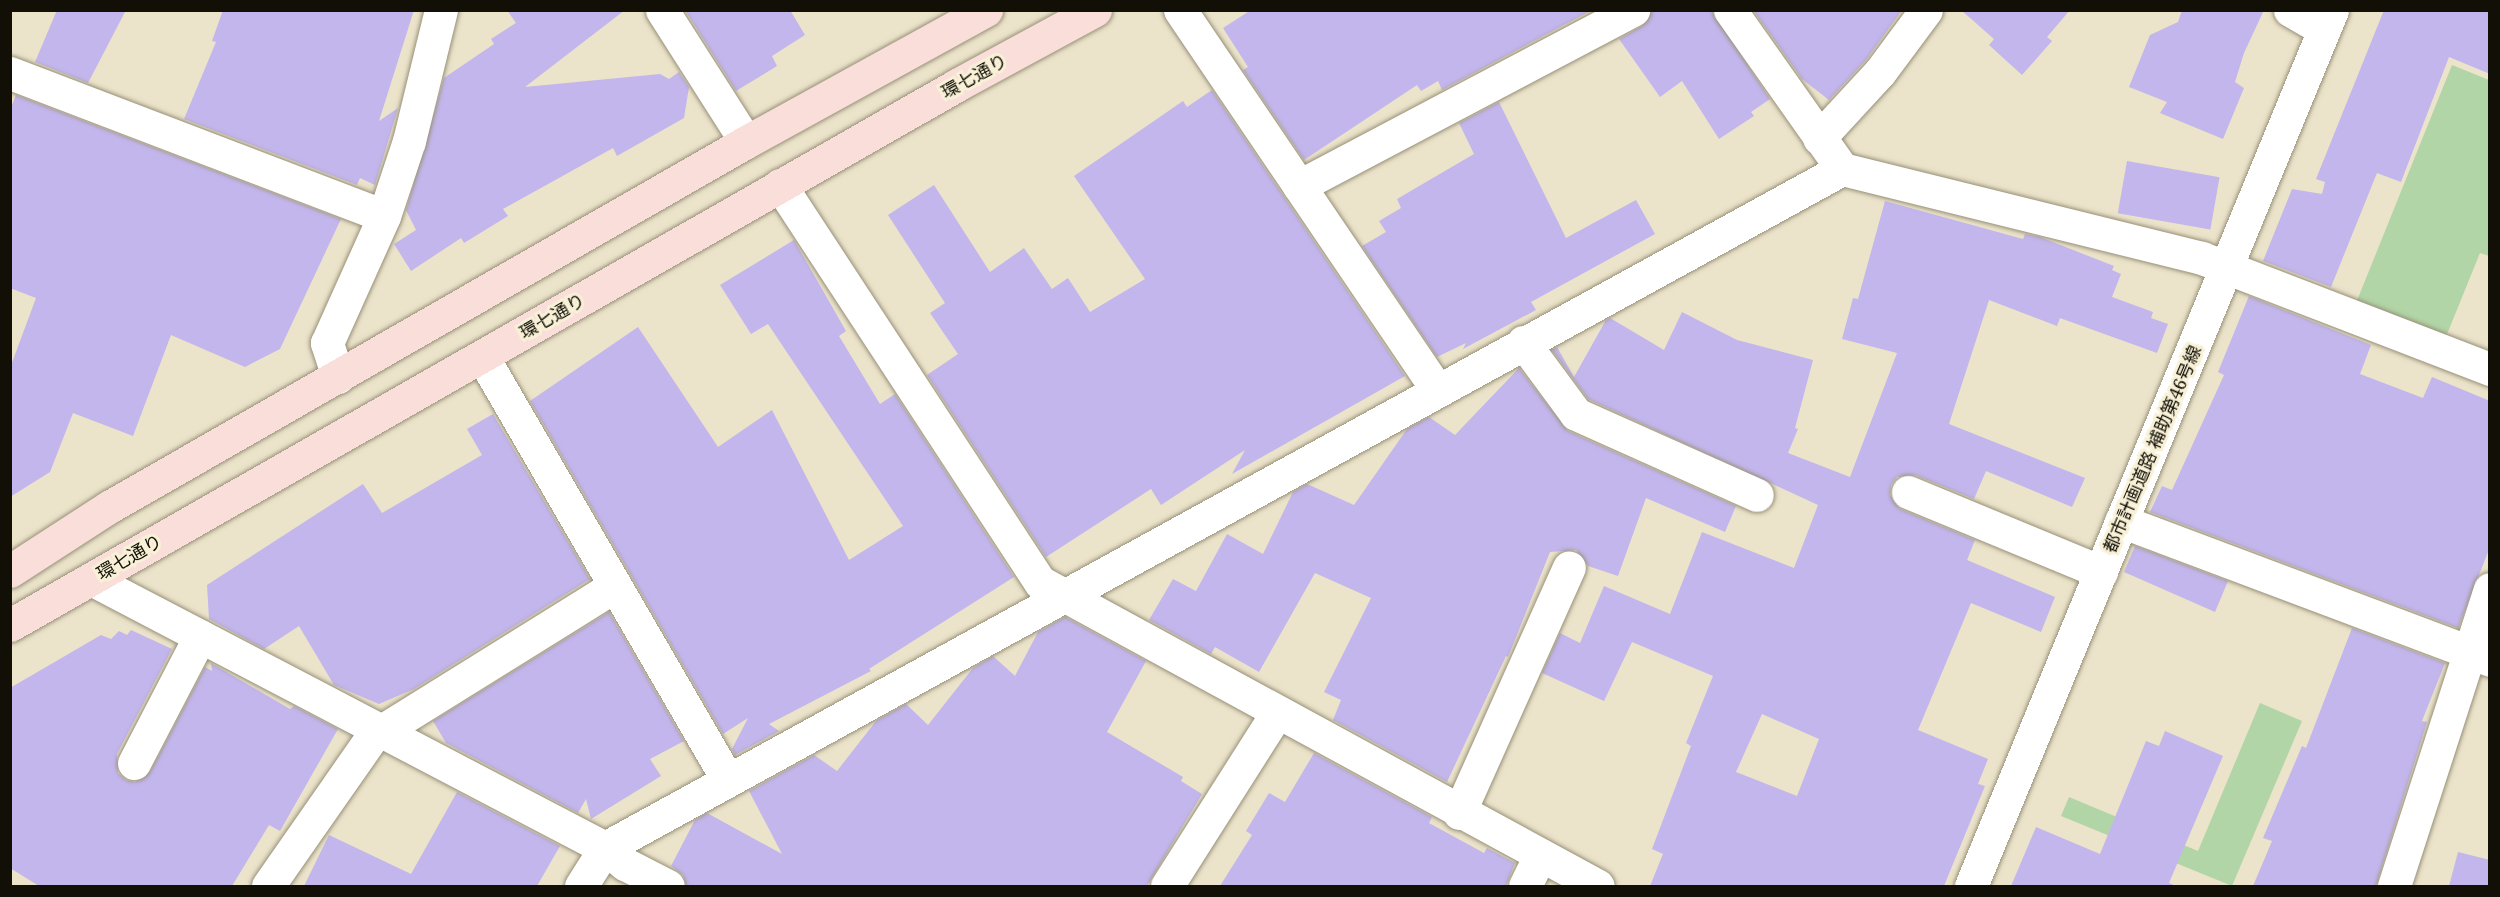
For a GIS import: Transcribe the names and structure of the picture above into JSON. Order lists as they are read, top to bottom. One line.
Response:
{"streets":{"main road":["環七通り"],"street":["都市計画道路 補助第46号線"]}}
